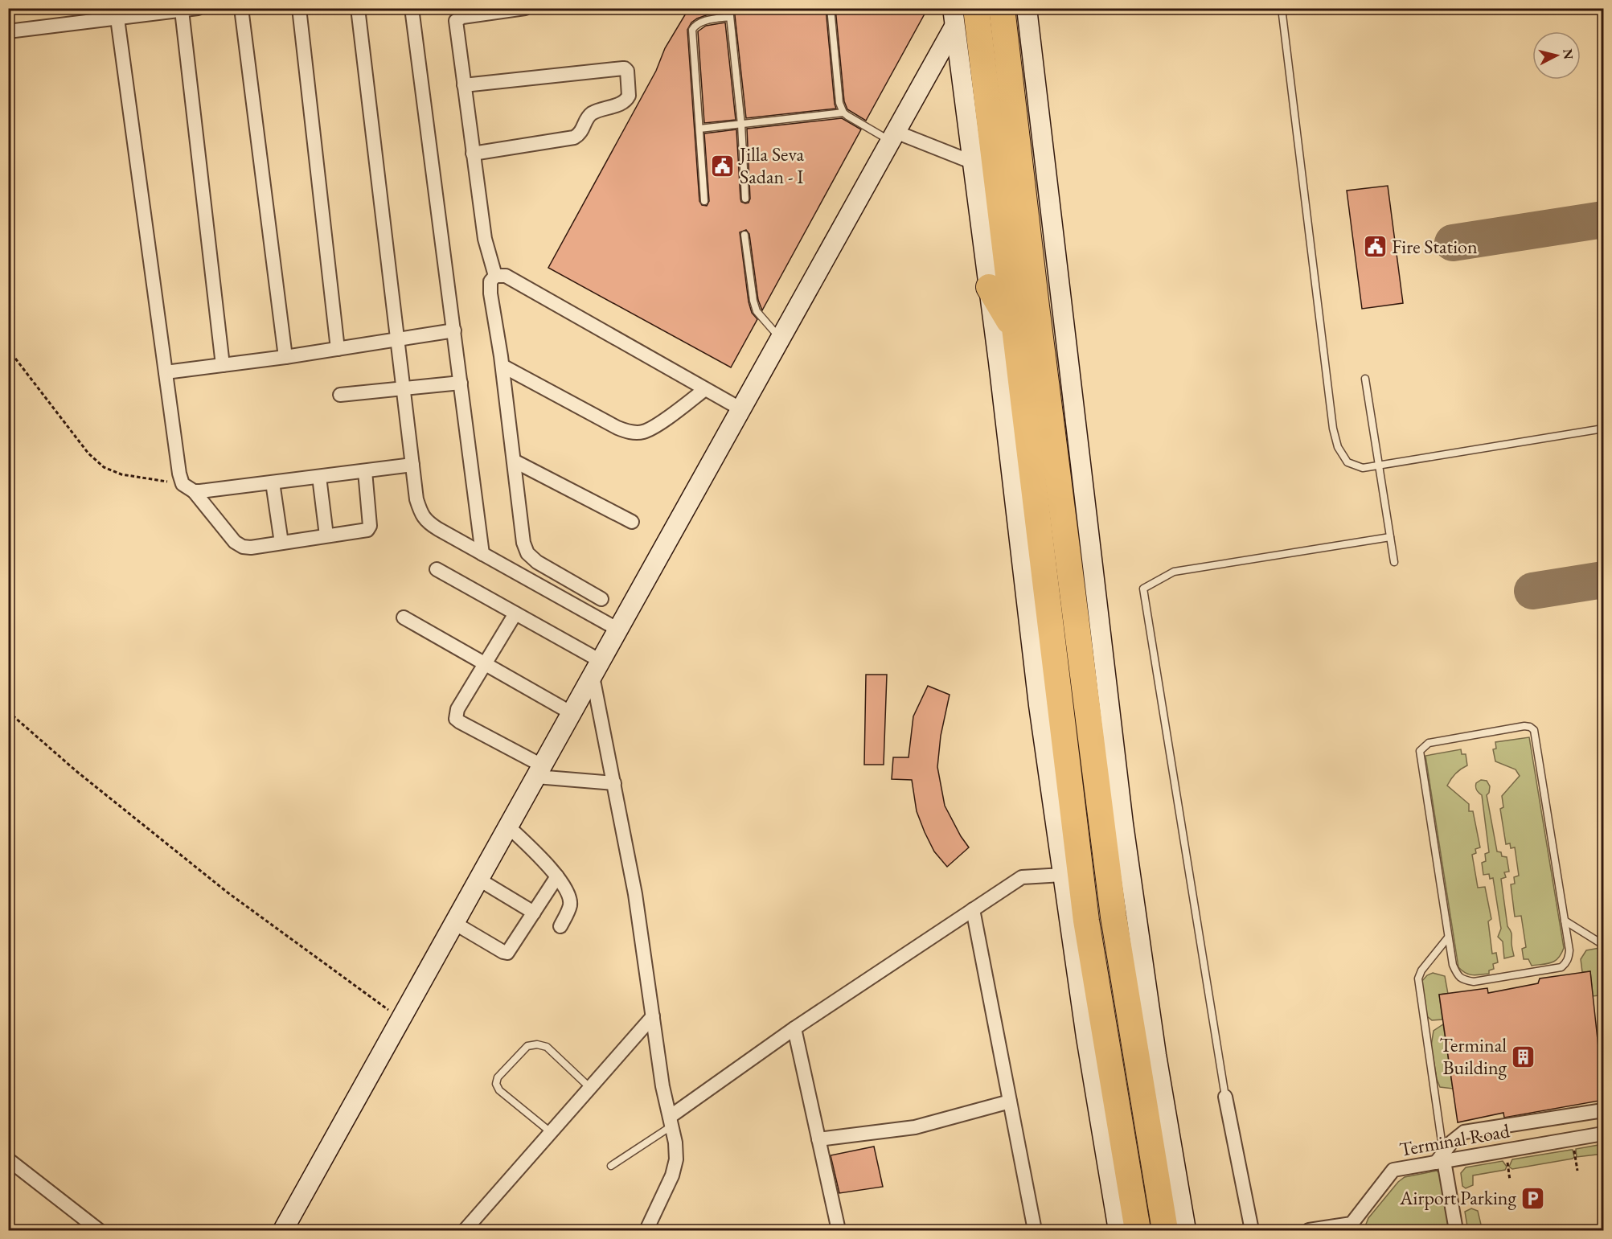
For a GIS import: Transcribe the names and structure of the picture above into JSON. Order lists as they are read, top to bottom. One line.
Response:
{"streets":{"street":["Terminal Road"]},"places":{"public building":["Jilla Seva Sadan - I","Fire Station"],"building":["Terminal Building"],"parking":["Airport Parking"]},"north":"right"}
